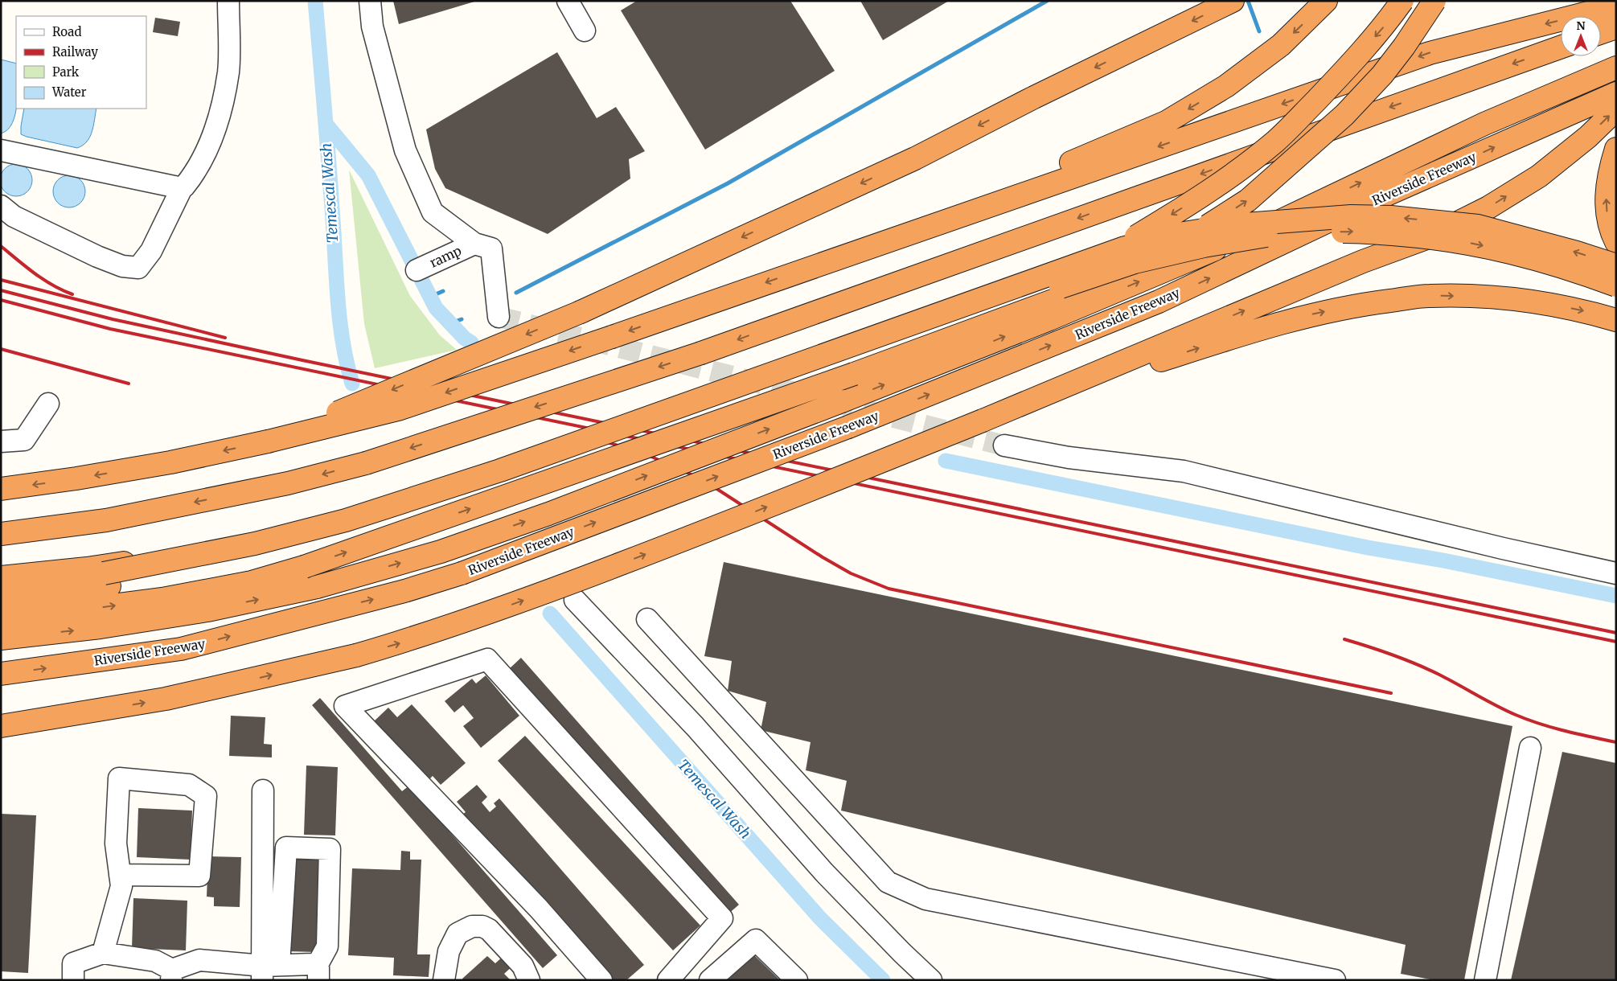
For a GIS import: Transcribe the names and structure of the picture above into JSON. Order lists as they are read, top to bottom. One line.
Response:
{"streets":{"highway":["Riverside Freeway"],"lane":["ramp"]},"water":["Temescal Wash"],"legend":["Road","Railway","Park","Water"],"north":"top"}
